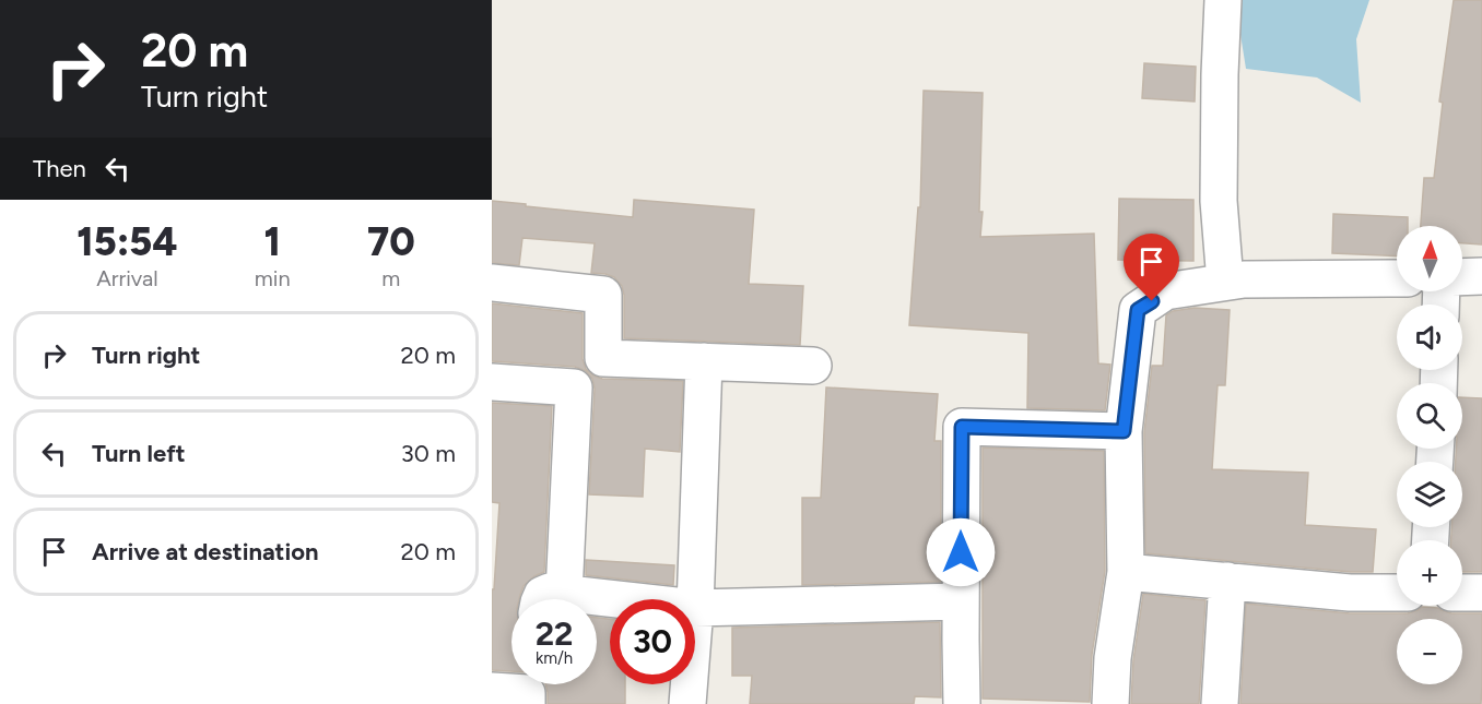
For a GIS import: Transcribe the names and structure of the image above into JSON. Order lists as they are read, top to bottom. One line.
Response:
{"north":"top","page":{"turn":["20 m","Turn right"],"then":"Then","eta":["15:54","Arrival","1","min","70","m"],"map_buttons":["+","−"],"list":[{"name":"Turn right","value":"20 m"},{"name":"Turn left","value":"30 m"},{"name":"Arrive at destination","value":"20 m"}],"speed":"22 km/h","limit":"30"}}
